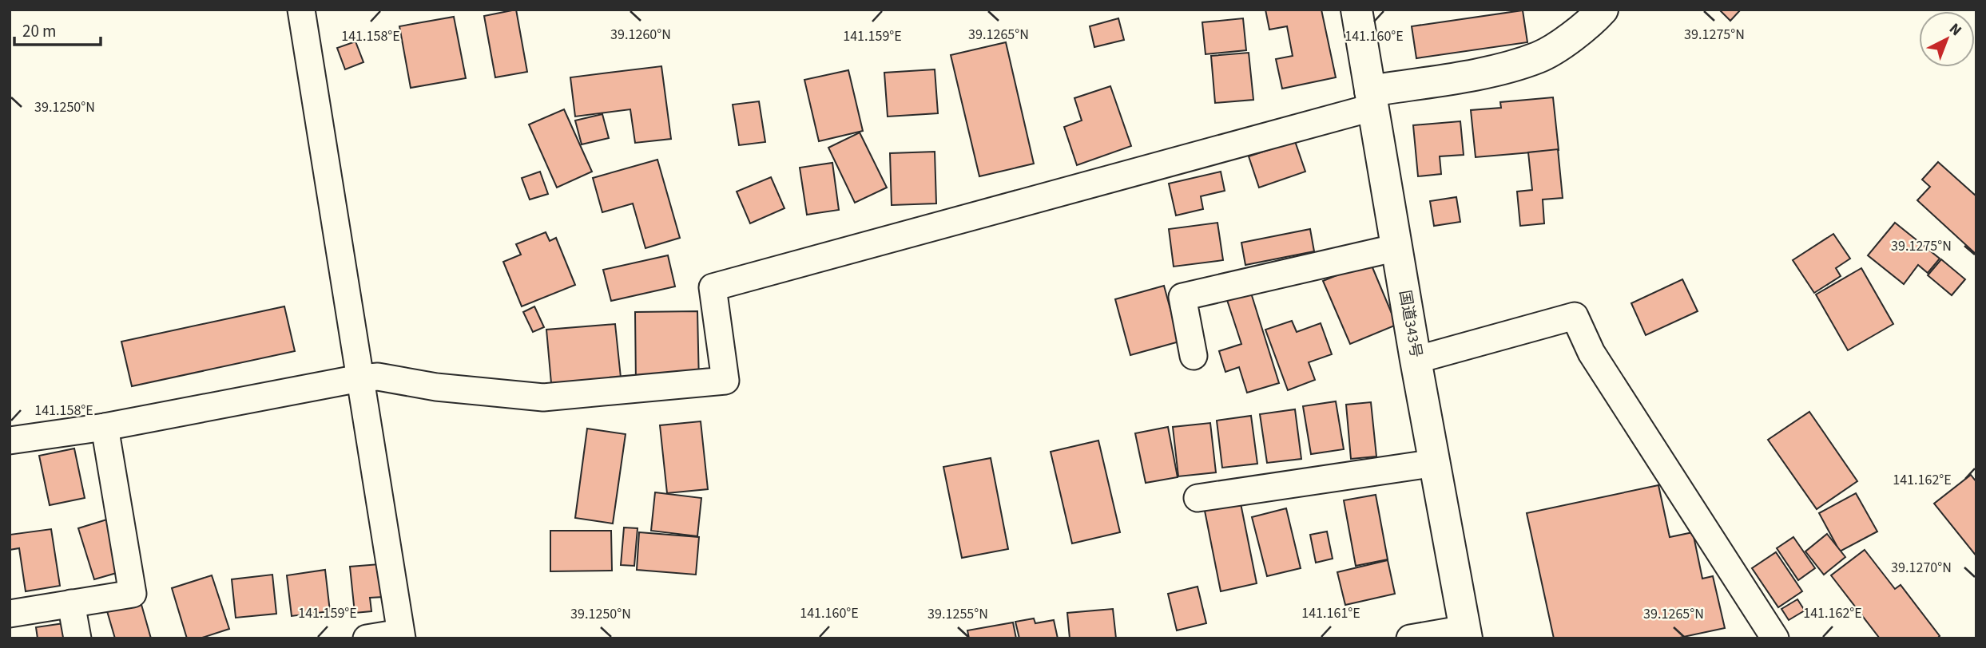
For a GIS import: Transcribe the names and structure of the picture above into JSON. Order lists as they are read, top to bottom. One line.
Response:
{"streets":{"main road":["国道343号"]},"scale_bar":"20 m","north":"top right","coordinates":["39.1260°N","39.1265°N","39.1275°N","141.158°E","141.160°E","141.159°E","39.1250°N","141.162°E","39.1270°N","141.161°E","39.1255°N"]}
